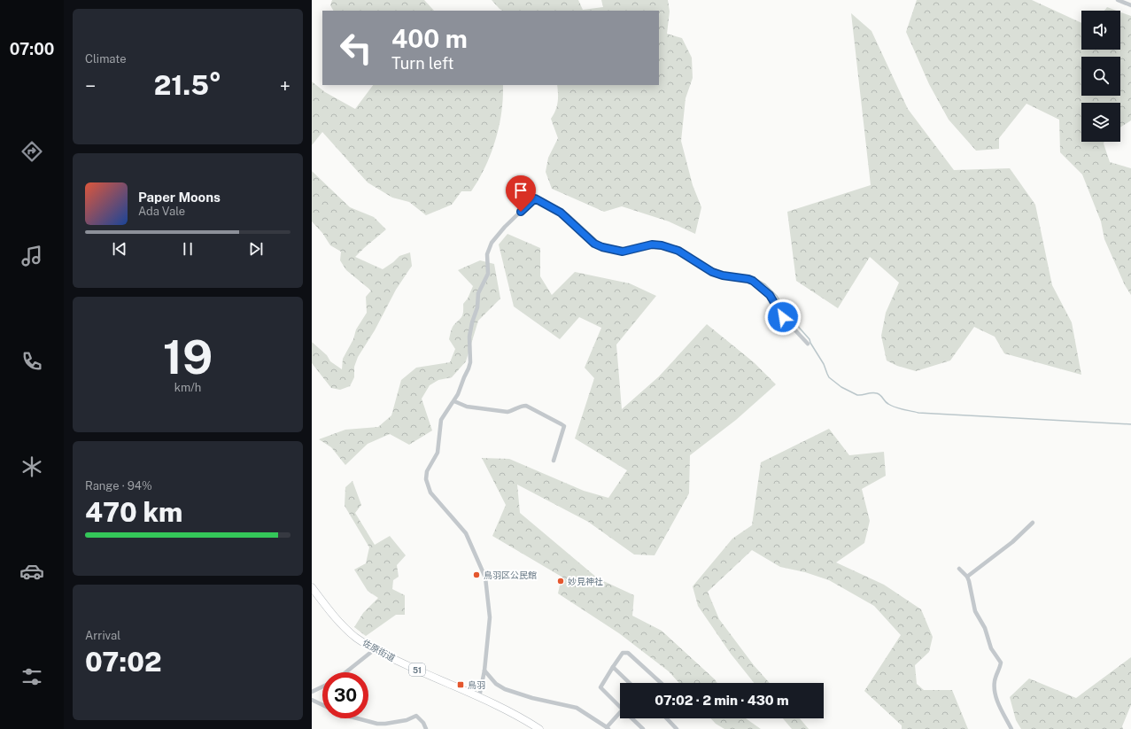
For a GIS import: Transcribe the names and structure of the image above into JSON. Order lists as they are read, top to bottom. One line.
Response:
{"streets":{"highway":["佐原街道","51"]},"places":{"other":["鳥羽区公民館","妙見神社"],"transit":["鳥羽"]},"page":{"tabs":"07:00","tile":["Climate",["19","km/h"],["Range · 94%","470 km"],["Arrival","07:02"]],"turn":["400 m","Turn left"],"heat":["−","21.5°","+"],"song":["Paper Moons","Ada Vale"],"limit":"30","trip":"07:02 · 2 min · 430 m"}}
